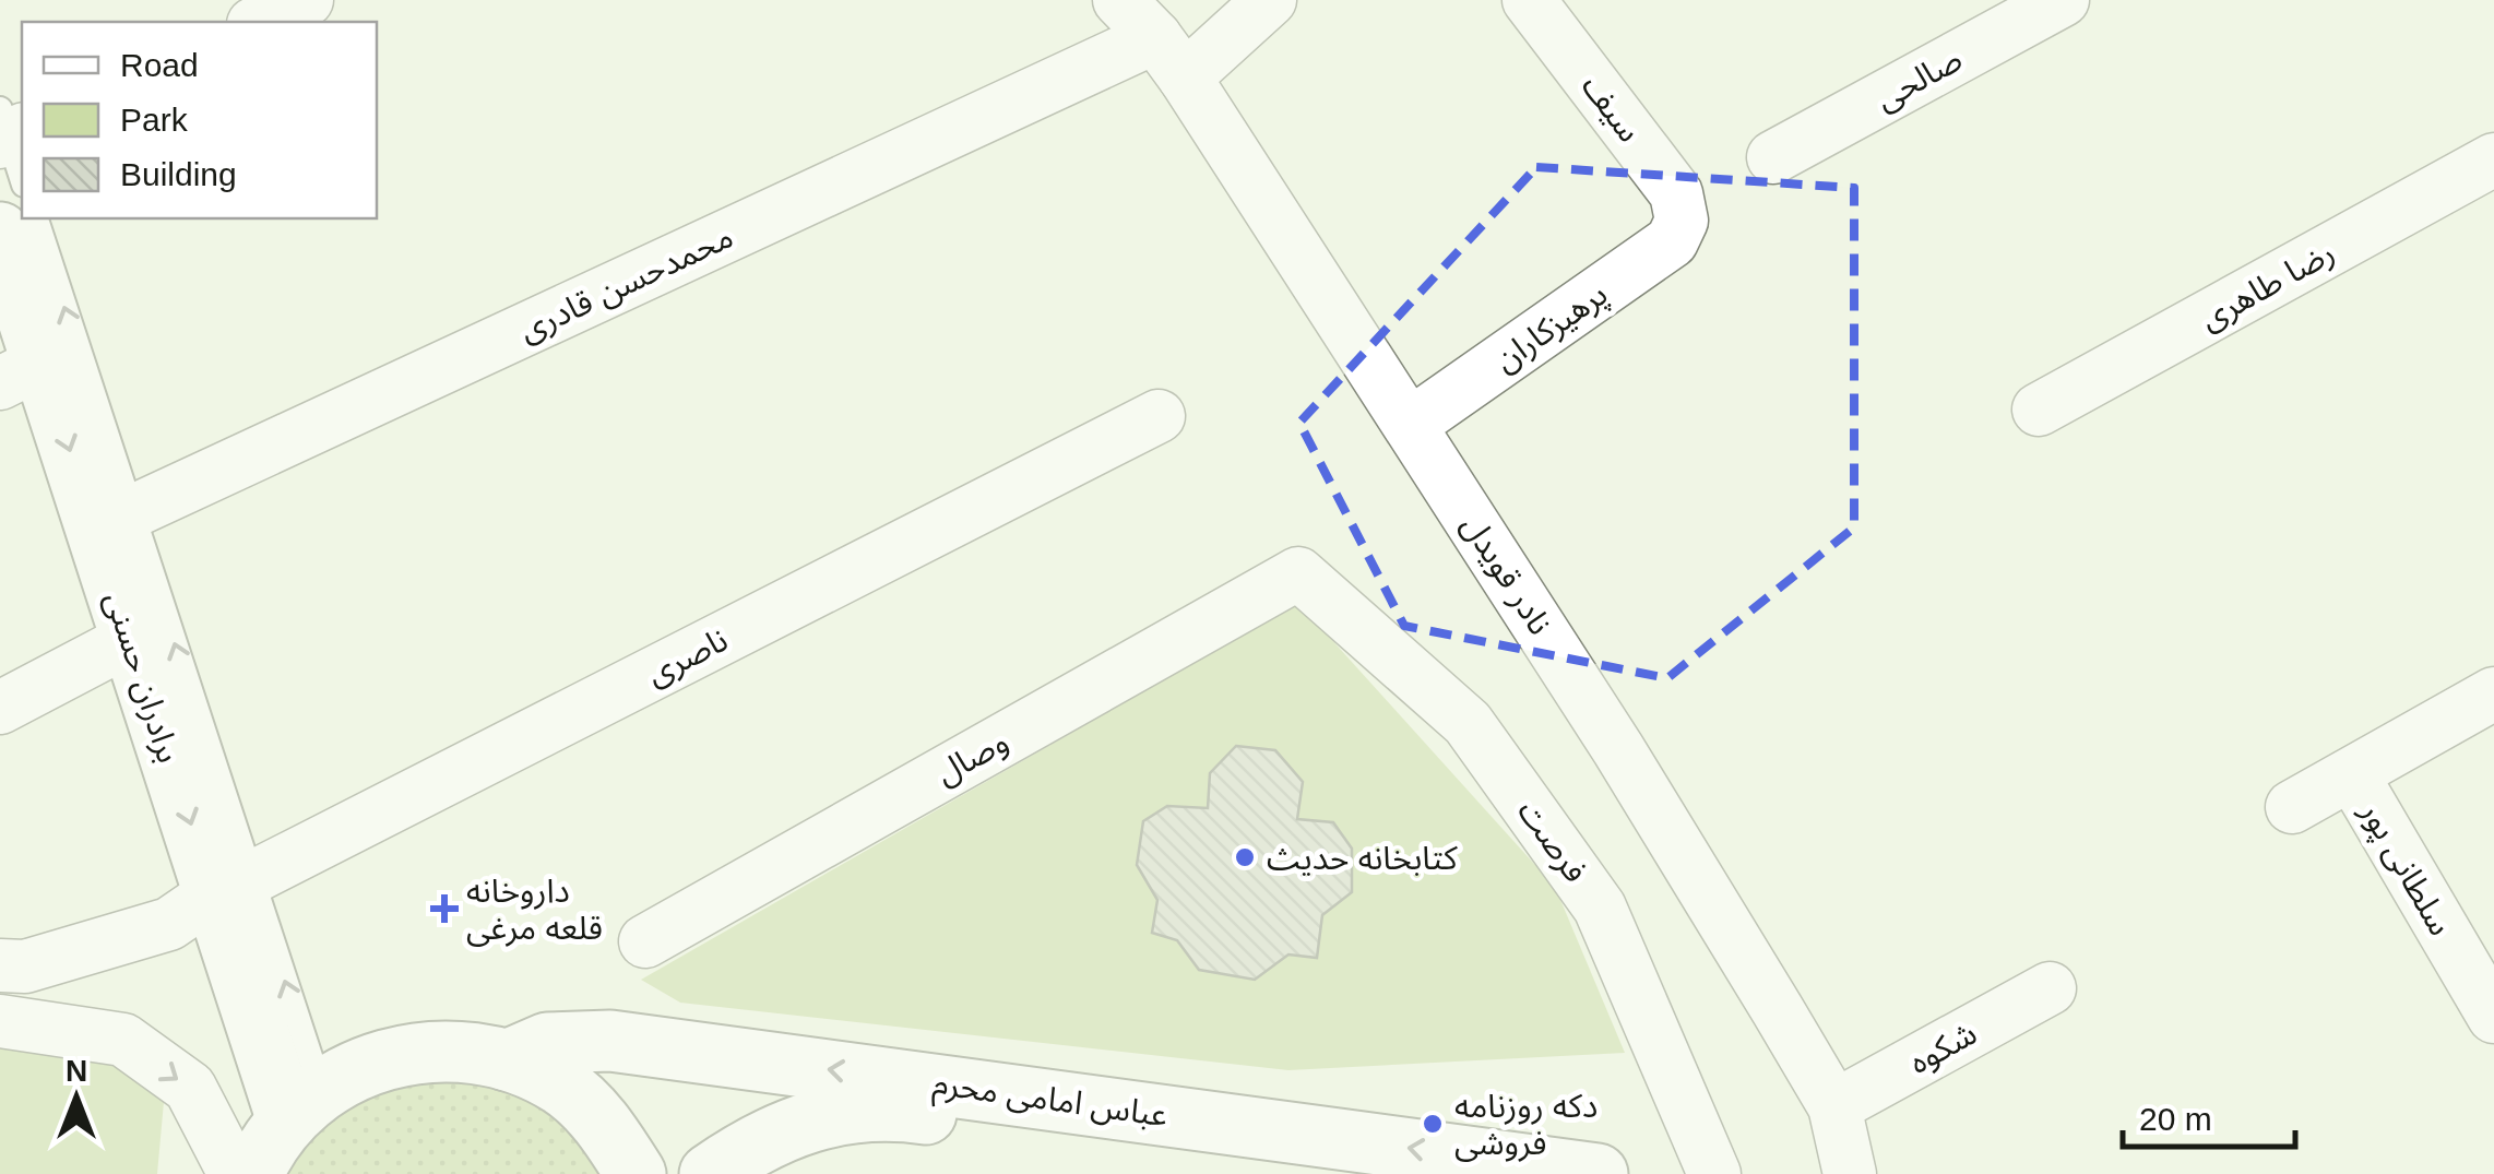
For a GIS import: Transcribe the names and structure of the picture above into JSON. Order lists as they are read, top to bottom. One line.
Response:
{"streets":{"street":["صالحی","سیف","محمدحسن قادری","رضا طاهری","پرهیزکاران","نادر قویدل","ناصری","برادران حسنی","وصال","فرصت","سلطانی پور","شکوه","عباس امامی محرم"]},"crossings":[["سیف","پرهیزکاران"],["محمدحسن قادری","نادر قویدل"],["محمدحسن قادری","برادران حسنی"],["پرهیزکاران","نادر قویدل"],["نادر قویدل","شکوه"],["ناصری","برادران حسنی"],["وصال","فرصت"]],"one_way":["برادران حسنی"],"places":{"other":["کتابخانه حدیث","دکه روزنامه فروشی"],"health":["داروخانه قلعه مرغی"]},"legend":["Road","Park","Building"],"scale_bar":"20 m","north":"top"}
